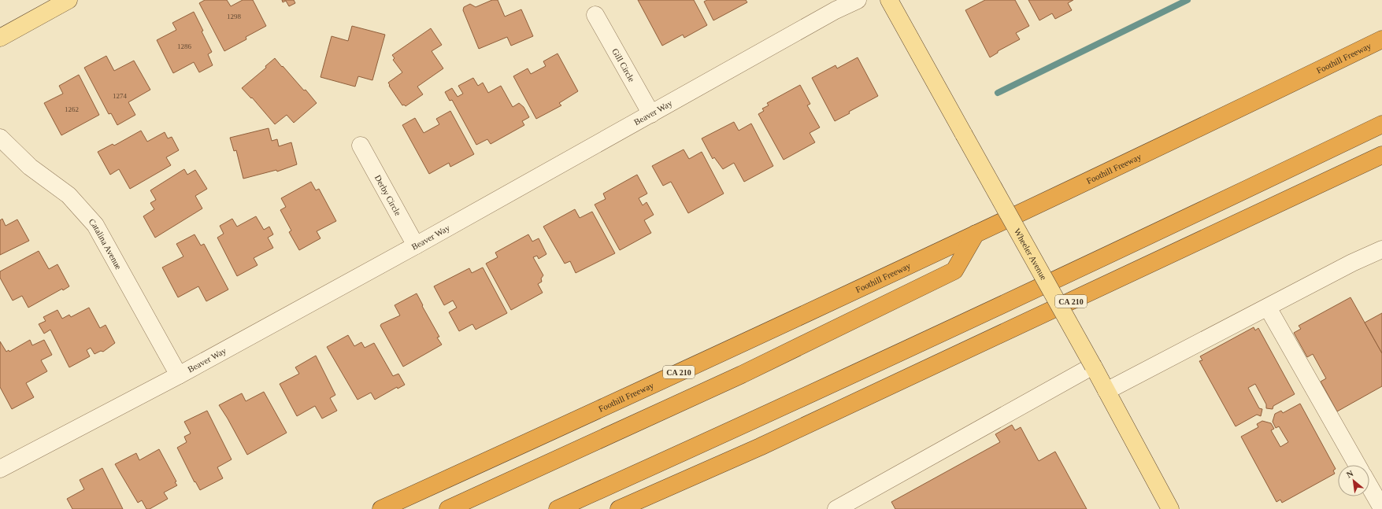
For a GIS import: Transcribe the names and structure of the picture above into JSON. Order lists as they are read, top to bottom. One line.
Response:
{"streets":{"highway":["Foothill Freeway","CA 210"],"main road":["Wheeler Avenue"],"street":["Gill Circle","Beaver Way","Derby Circle","Catalina Avenue"]},"crossings":[["Gill Circle","Beaver Way"],["Beaver Way","Derby Circle"],["Beaver Way","Catalina Avenue"]],"house_numbers":["1298","1286","1274","1262"],"north":"top left"}
